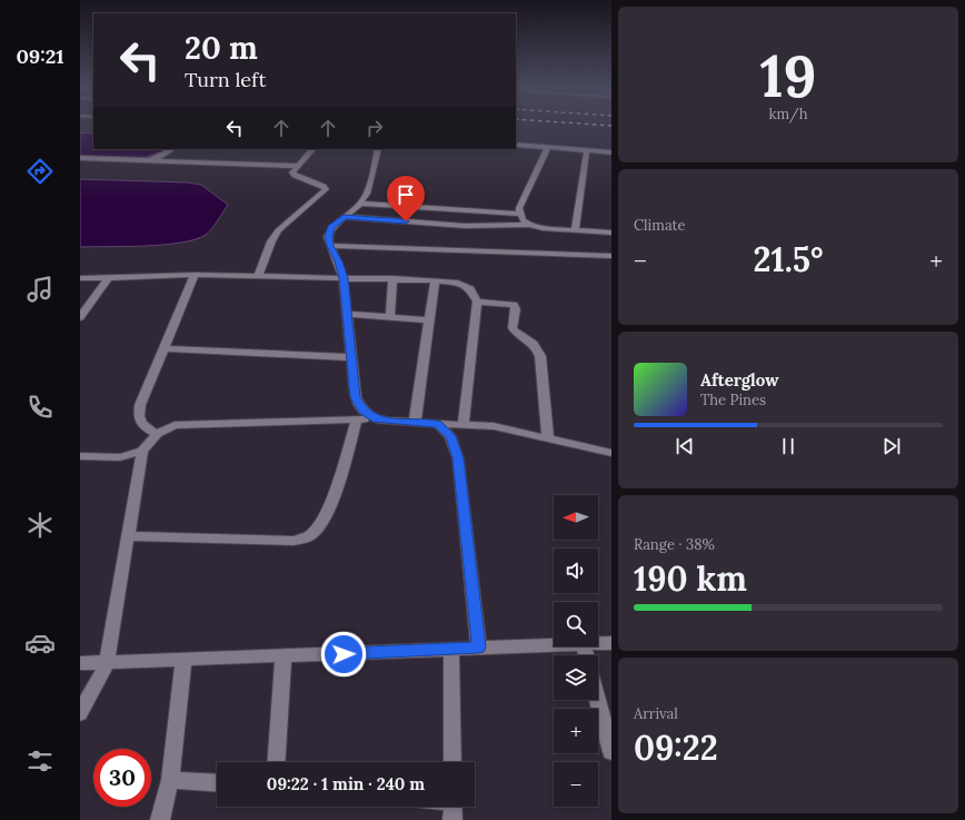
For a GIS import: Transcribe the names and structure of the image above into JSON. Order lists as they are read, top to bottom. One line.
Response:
{"north":"left","page":{"tabs":"09:21","tile":[["19","km/h"],"Climate",["Range · 38%","190 km"],["Arrival","09:22"]],"turn":["20 m","Turn left"],"heat":["−","21.5°","+"],"song":["Afterglow","The Pines"],"map_buttons":["+","−"],"limit":"30","trip":"09:22 · 1 min · 240 m"}}
